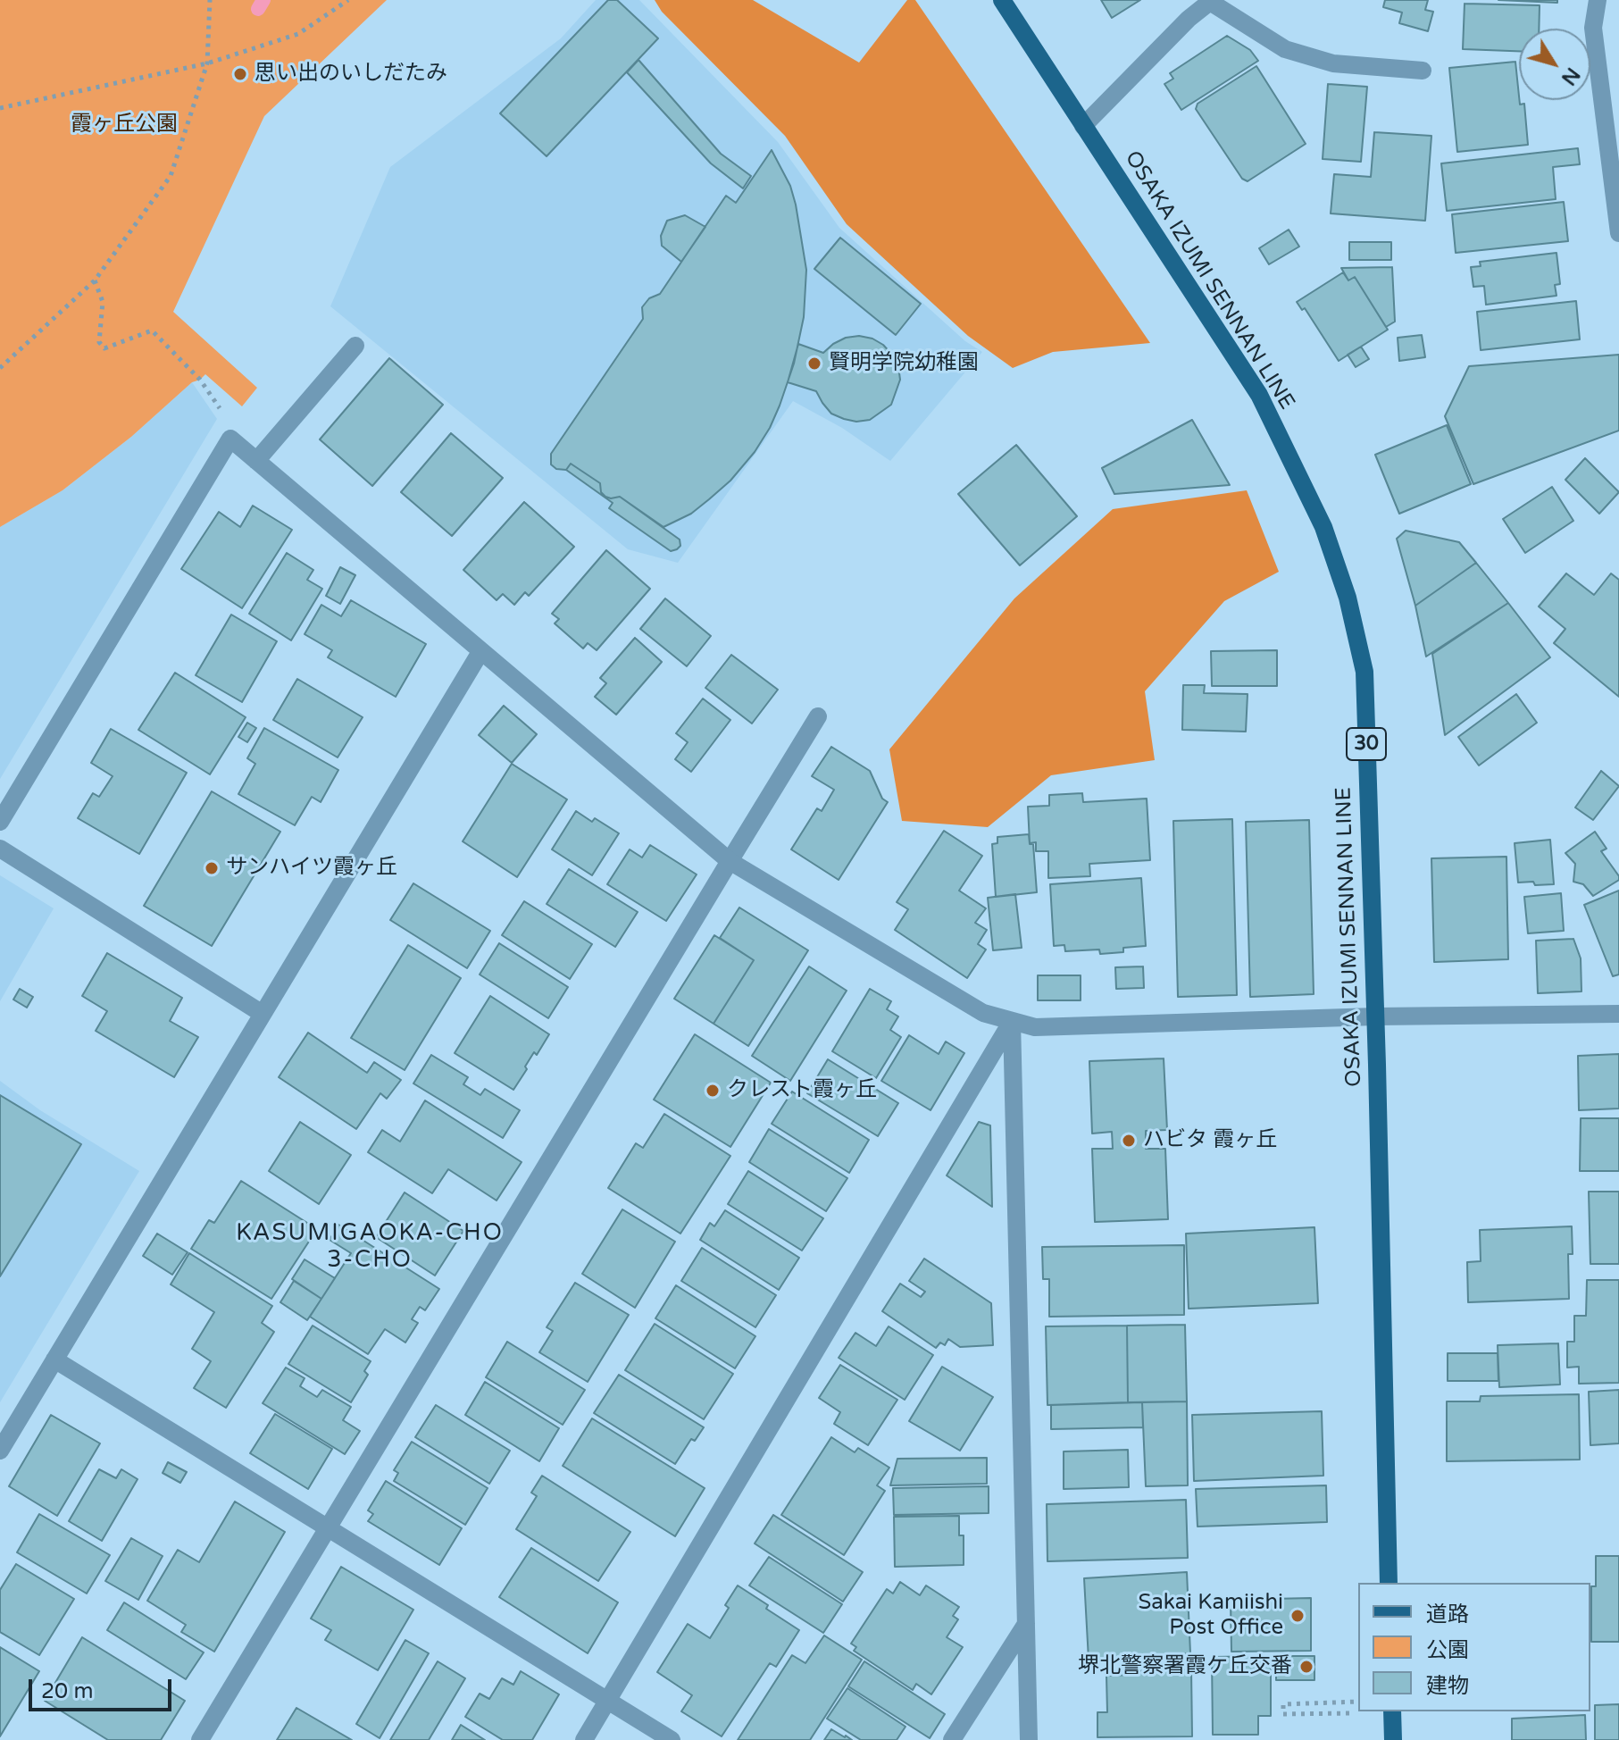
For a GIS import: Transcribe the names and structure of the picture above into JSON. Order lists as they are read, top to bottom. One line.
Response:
{"streets":{"main road":["OSAKA IZUMI SENNAN LINE","30"]},"districts":["KASUMIGAOKA-CHO 3-CHO"],"parks":["霞ヶ丘公園"],"places":["思い出のいしだたみ","賢明学院幼稚園","サンハイツ霞ヶ丘","クレスト霞ヶ丘","ハビタ 霞ヶ丘","Sakai Kamiishi Post Office","堺北警察署霞ケ丘交番"],"legend":["道路","公園","建物"],"scale_bar":"20 m","north":"bottom right"}
